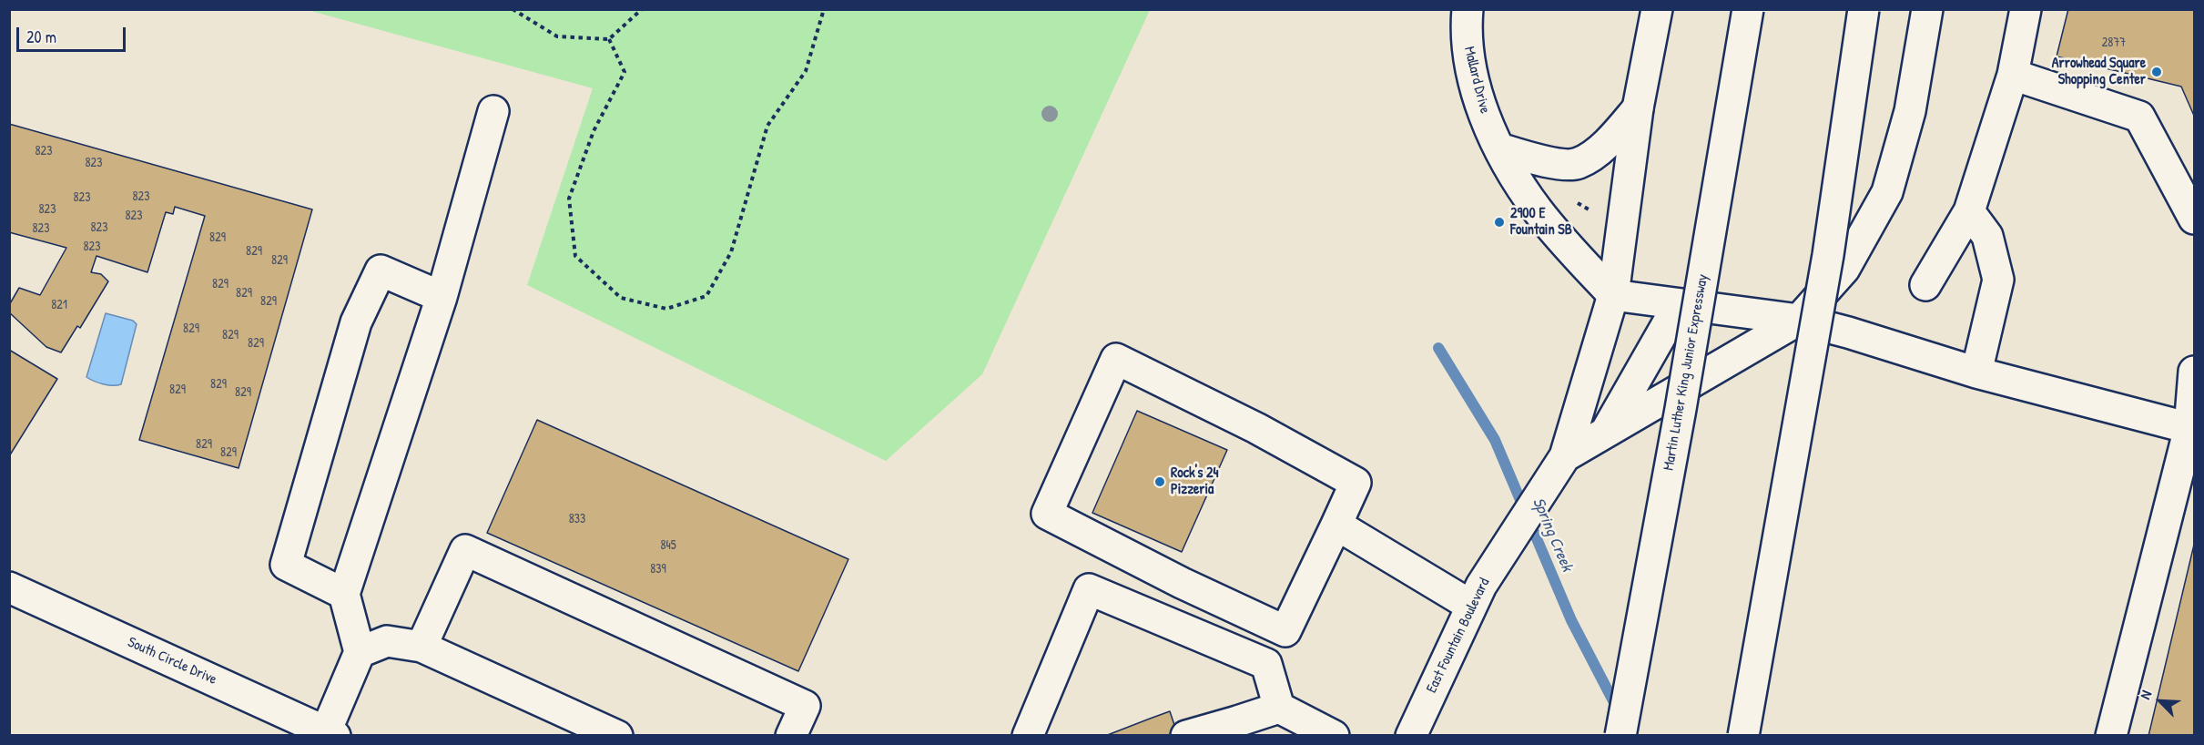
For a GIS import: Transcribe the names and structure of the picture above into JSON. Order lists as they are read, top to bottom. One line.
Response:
{"streets":{"main road":["Mallard Drive","Martin Luther King Junior Expressway","East Fountain Boulevard","South Circle Drive"]},"crossings":[["Mallard Drive","East Fountain Boulevard"]],"water":["Spring Creek"],"places":["Arrowhead Square Shopping Center","2900 E Fountain SB","Rock's 24 Pizzeria"],"house_numbers":["2877","823","823","823","823","823","823","823","823","829","823","829","829","829","829","829","821","829","829","829","829","829","829","829","829","833","845","839"],"scale_bar":"20 m","north":"top left"}
